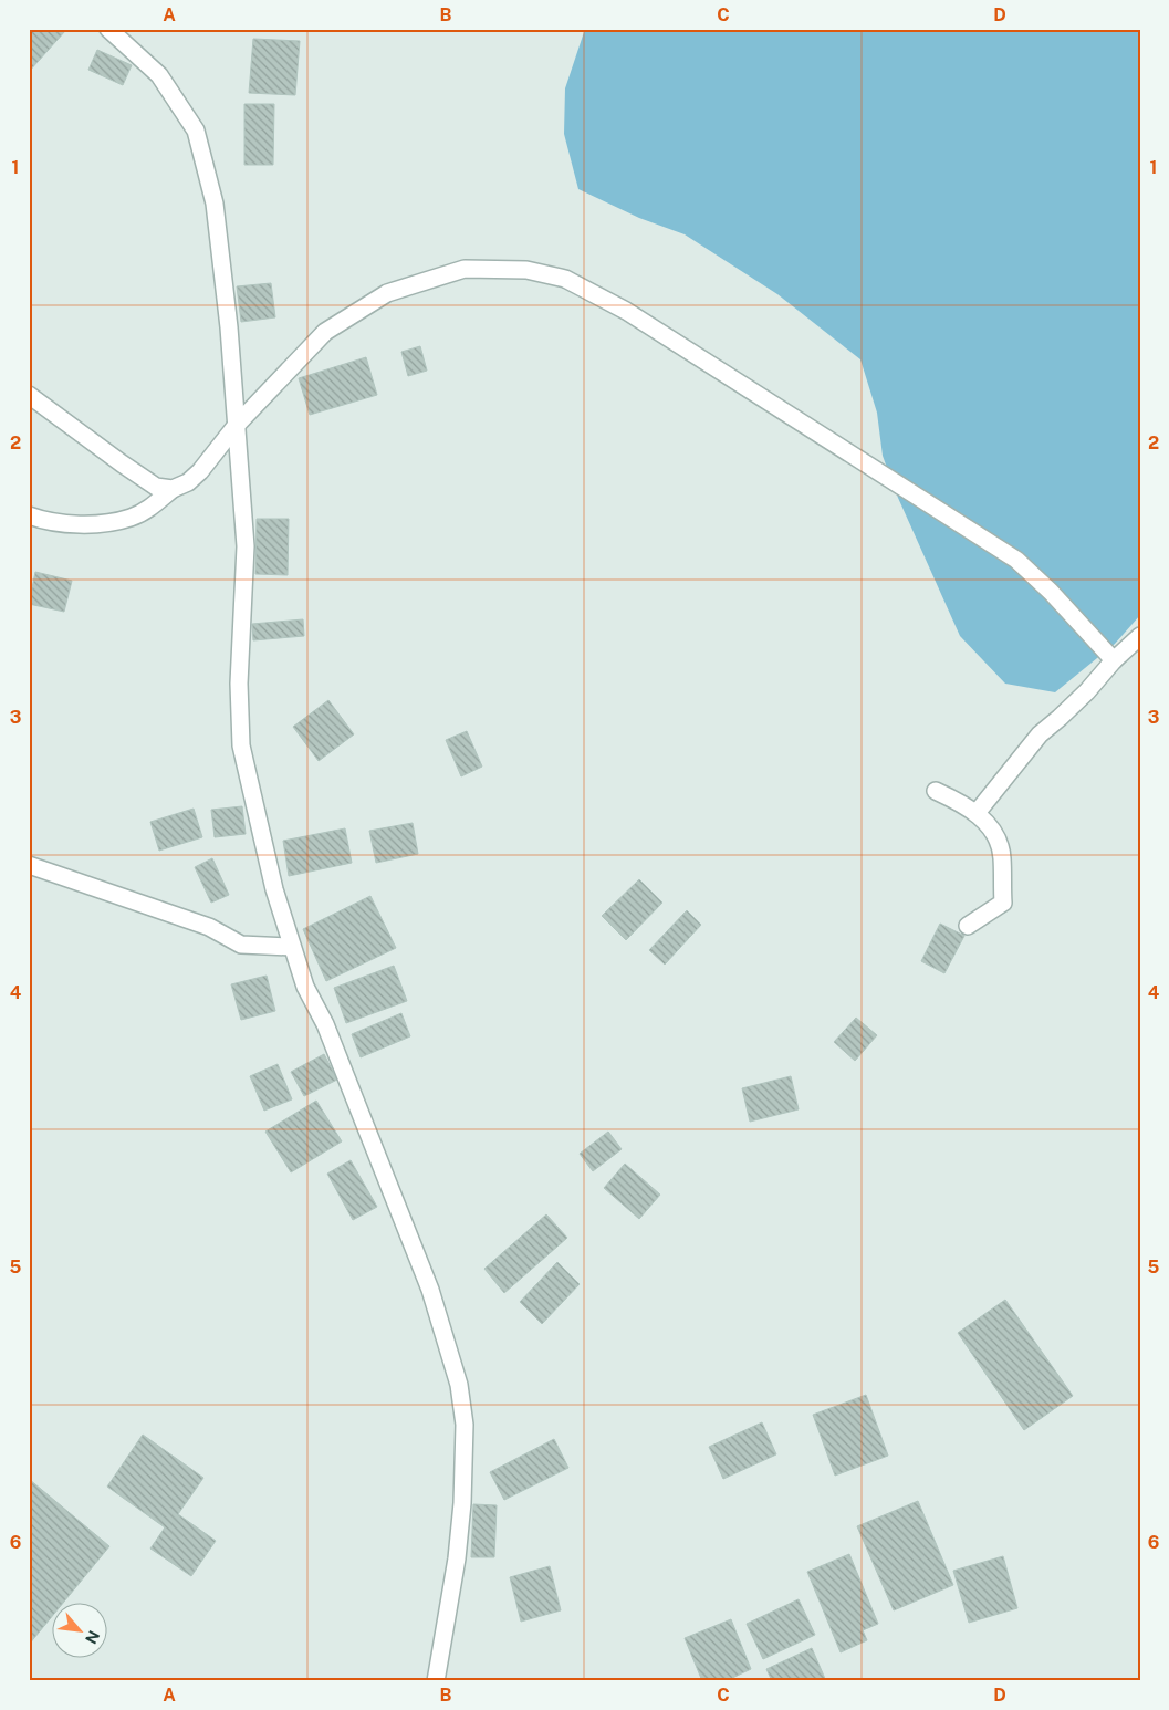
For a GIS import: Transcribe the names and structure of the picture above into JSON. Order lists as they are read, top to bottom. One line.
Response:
{"north":"bottom right","grid":{"columns":["A","B","C","D"],"rows":["1","2","3","4","5","6"]}}
